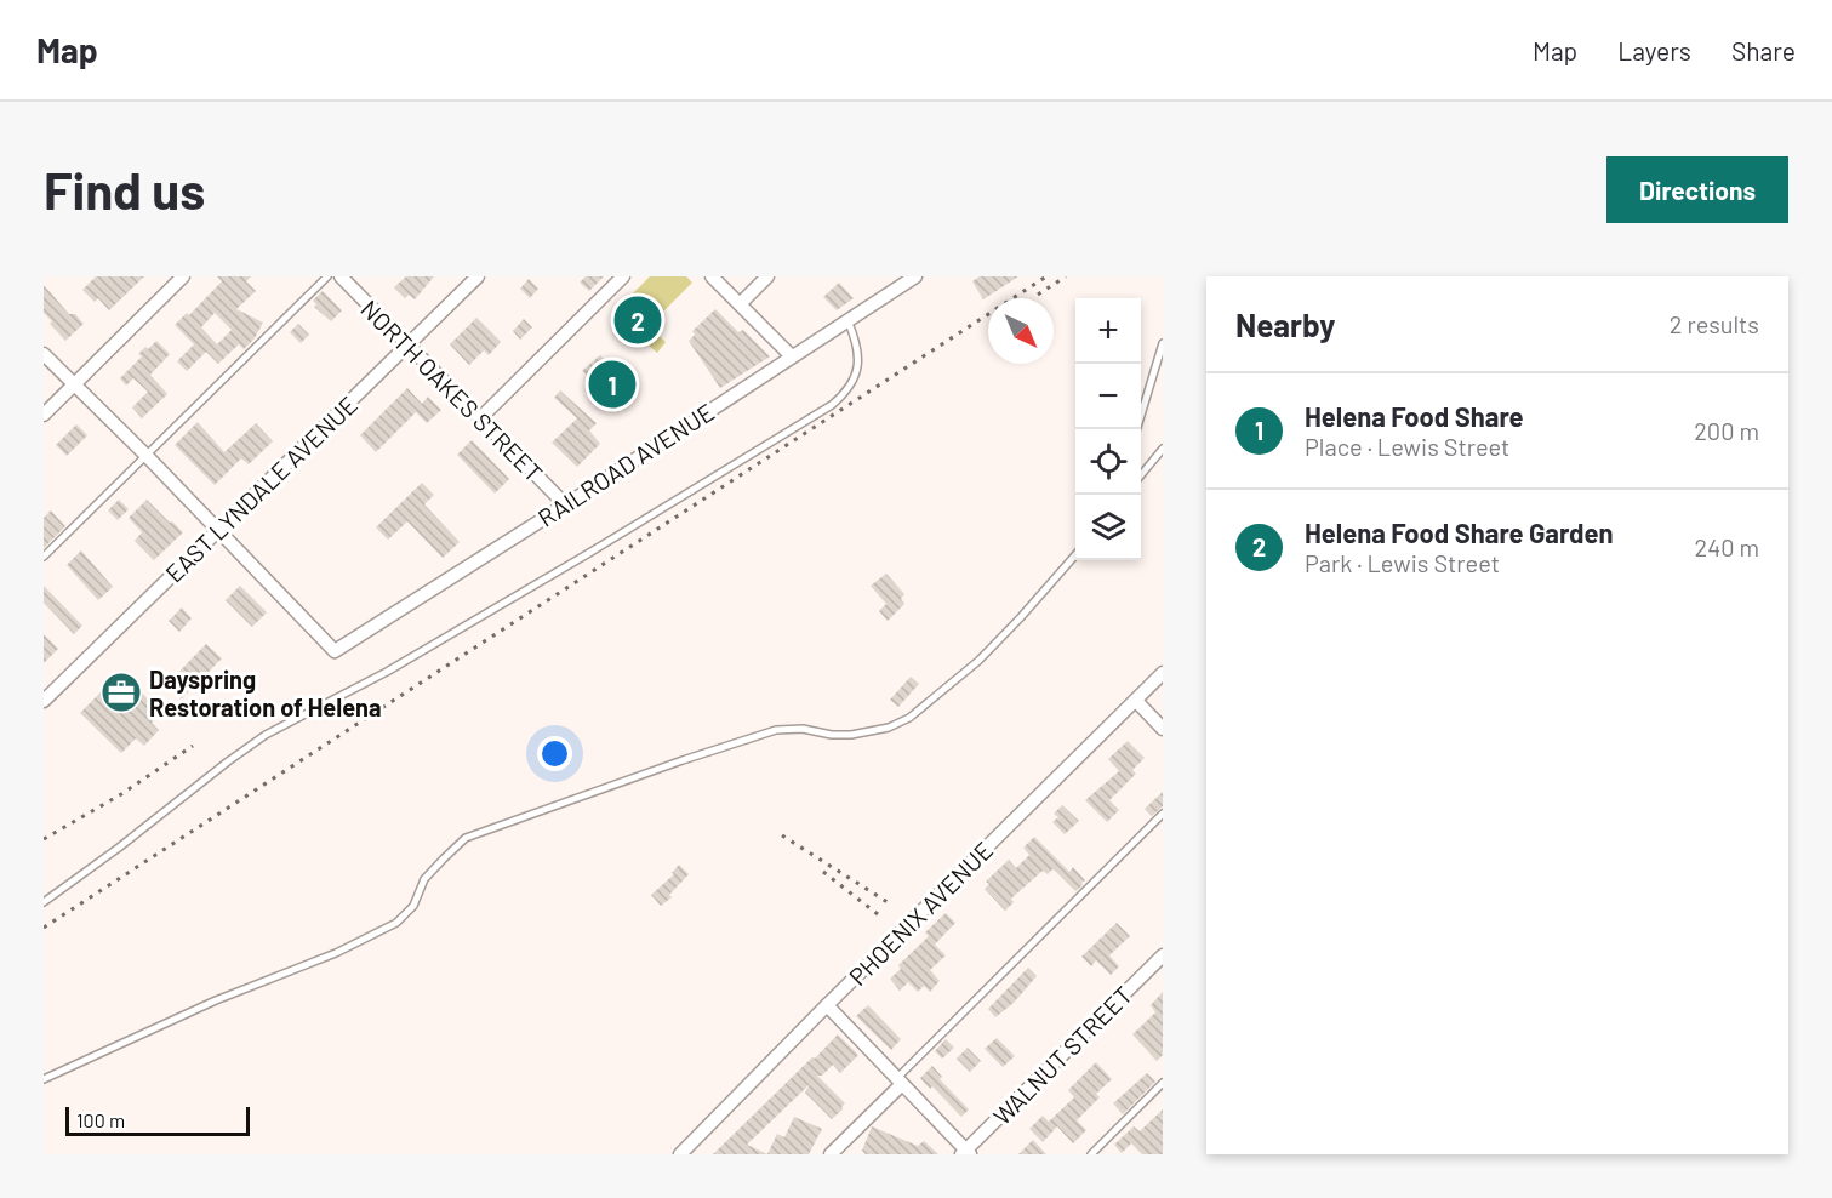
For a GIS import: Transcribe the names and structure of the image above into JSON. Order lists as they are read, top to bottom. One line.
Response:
{"streets":{"street":["NORTH OAKES STREET","RAILROAD AVENUE","EAST LYNDALE AVENUE","PHOENIX AVENUE","WALNUT STREET"]},"crossings":[["NORTH OAKES STREET","RAILROAD AVENUE"],["NORTH OAKES STREET","EAST LYNDALE AVENUE"],["RAILROAD AVENUE","EAST LYNDALE AVENUE"]],"places":{"office":["Dayspring Restoration of Helena"]},"scale_bar":"100 m","north":"bottom right","page":{"header":"Map","nav":["Map","Layers","Share"],"buttons":"Directions","title":"Find us","heading":["Nearby","2 results"],"pins":["2","1"],"map_buttons":["+","−"],"list":[{"mark":"1","name":"Helena Food Share","note":"Place · Lewis Street","value":"200 m"},{"mark":"2","name":"Helena Food Share Garden","note":"Park · Lewis Street","value":"240 m"}],"scale":"100 m"}}
